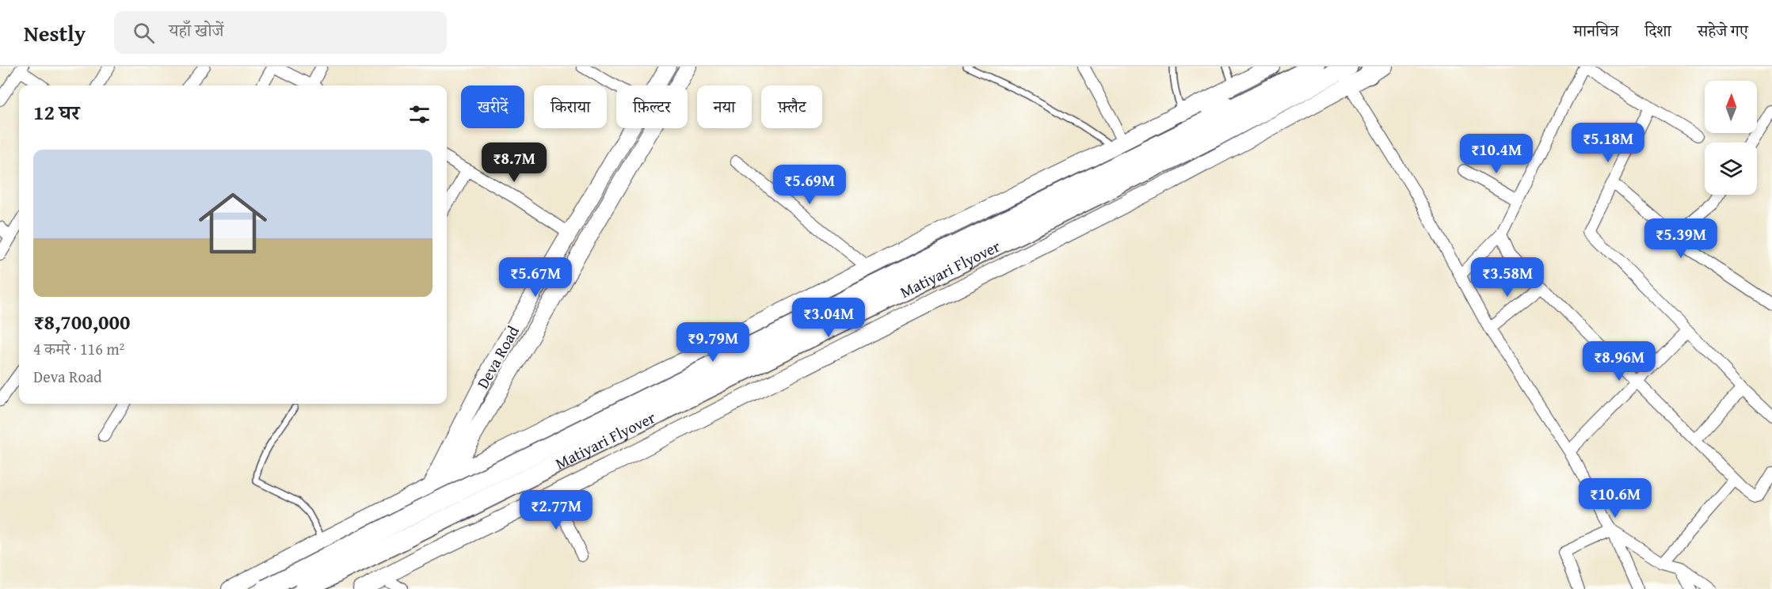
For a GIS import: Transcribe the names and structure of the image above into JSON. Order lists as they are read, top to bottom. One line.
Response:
{"streets":{"highway":["Matiyari Flyover"],"street":["Deva Road"]},"north":"top","page":{"header":"Nestly","search":"यहाँ खोजें","nav":["मानचित्र","दिशा","सहेजे गए"],"chip":["खरीदें","किराया","फ़िल्टर","नया","फ़्लैट"],"heading":"12 घर","price":["₹5.18M","₹10.4M","₹8.7M","₹5.69M","₹5.39M","₹5.67M","₹3.58M","₹3.04M","₹9.79M","₹8.96M","₹10.6M","₹2.77M"],"list":[{"name":"₹8,700,000","note":"4 कमरे · 116 m² · Deva Road"}]}}
